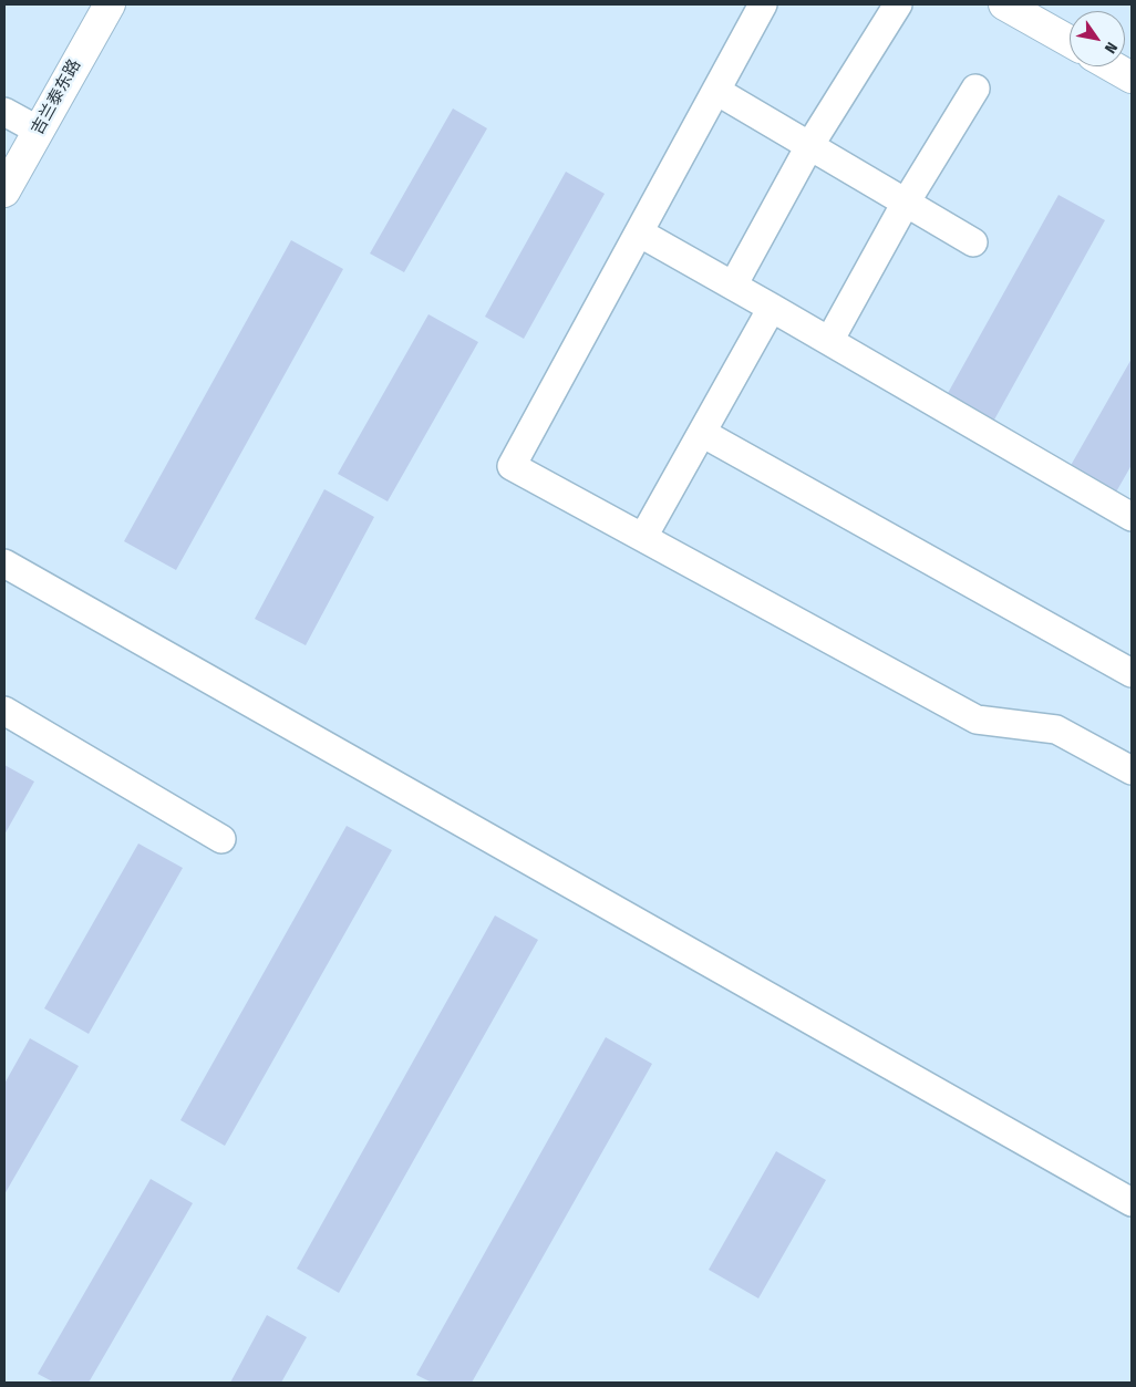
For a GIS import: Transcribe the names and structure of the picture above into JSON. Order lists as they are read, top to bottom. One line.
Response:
{"streets":{"street":["吉兰泰东路"]},"north":"bottom right"}
